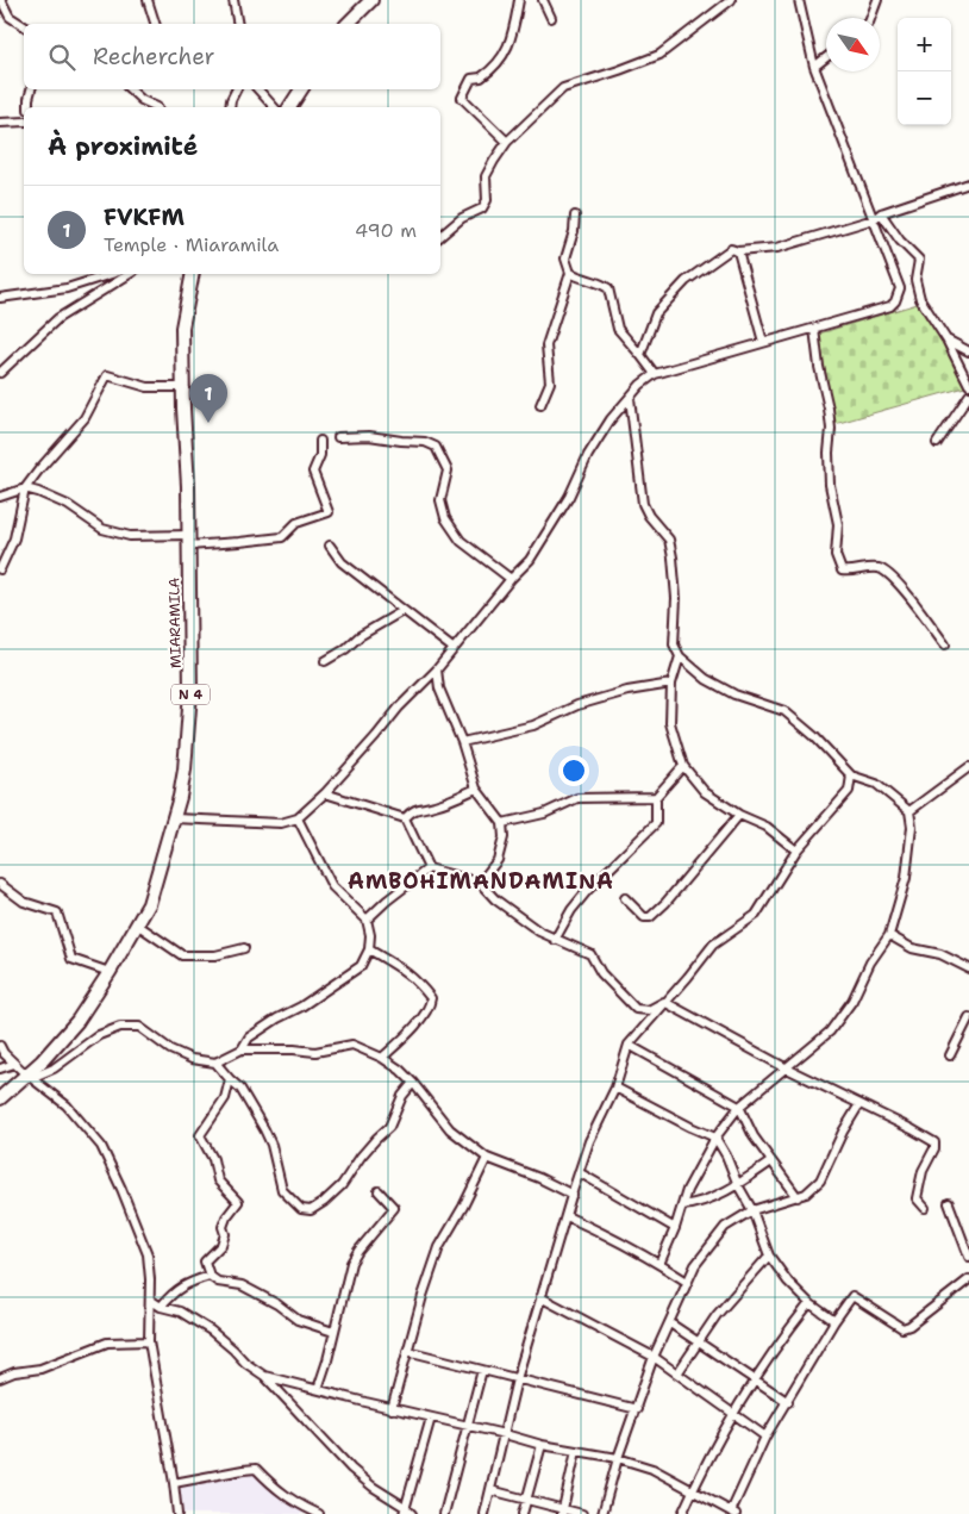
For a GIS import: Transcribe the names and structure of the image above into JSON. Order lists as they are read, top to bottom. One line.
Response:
{"streets":{"main road":["MIARAMILA","N 4"]},"districts":["AMBOHIMANDAMINA"],"north":"bottom right","page":{"map_buttons":["+","−"],"search":"Rechercher","heading":"À proximité","list":[{"mark":"1","name":"FVKFM","note":"Temple · Miaramila","value":"490 m"}],"pins":"1"}}
